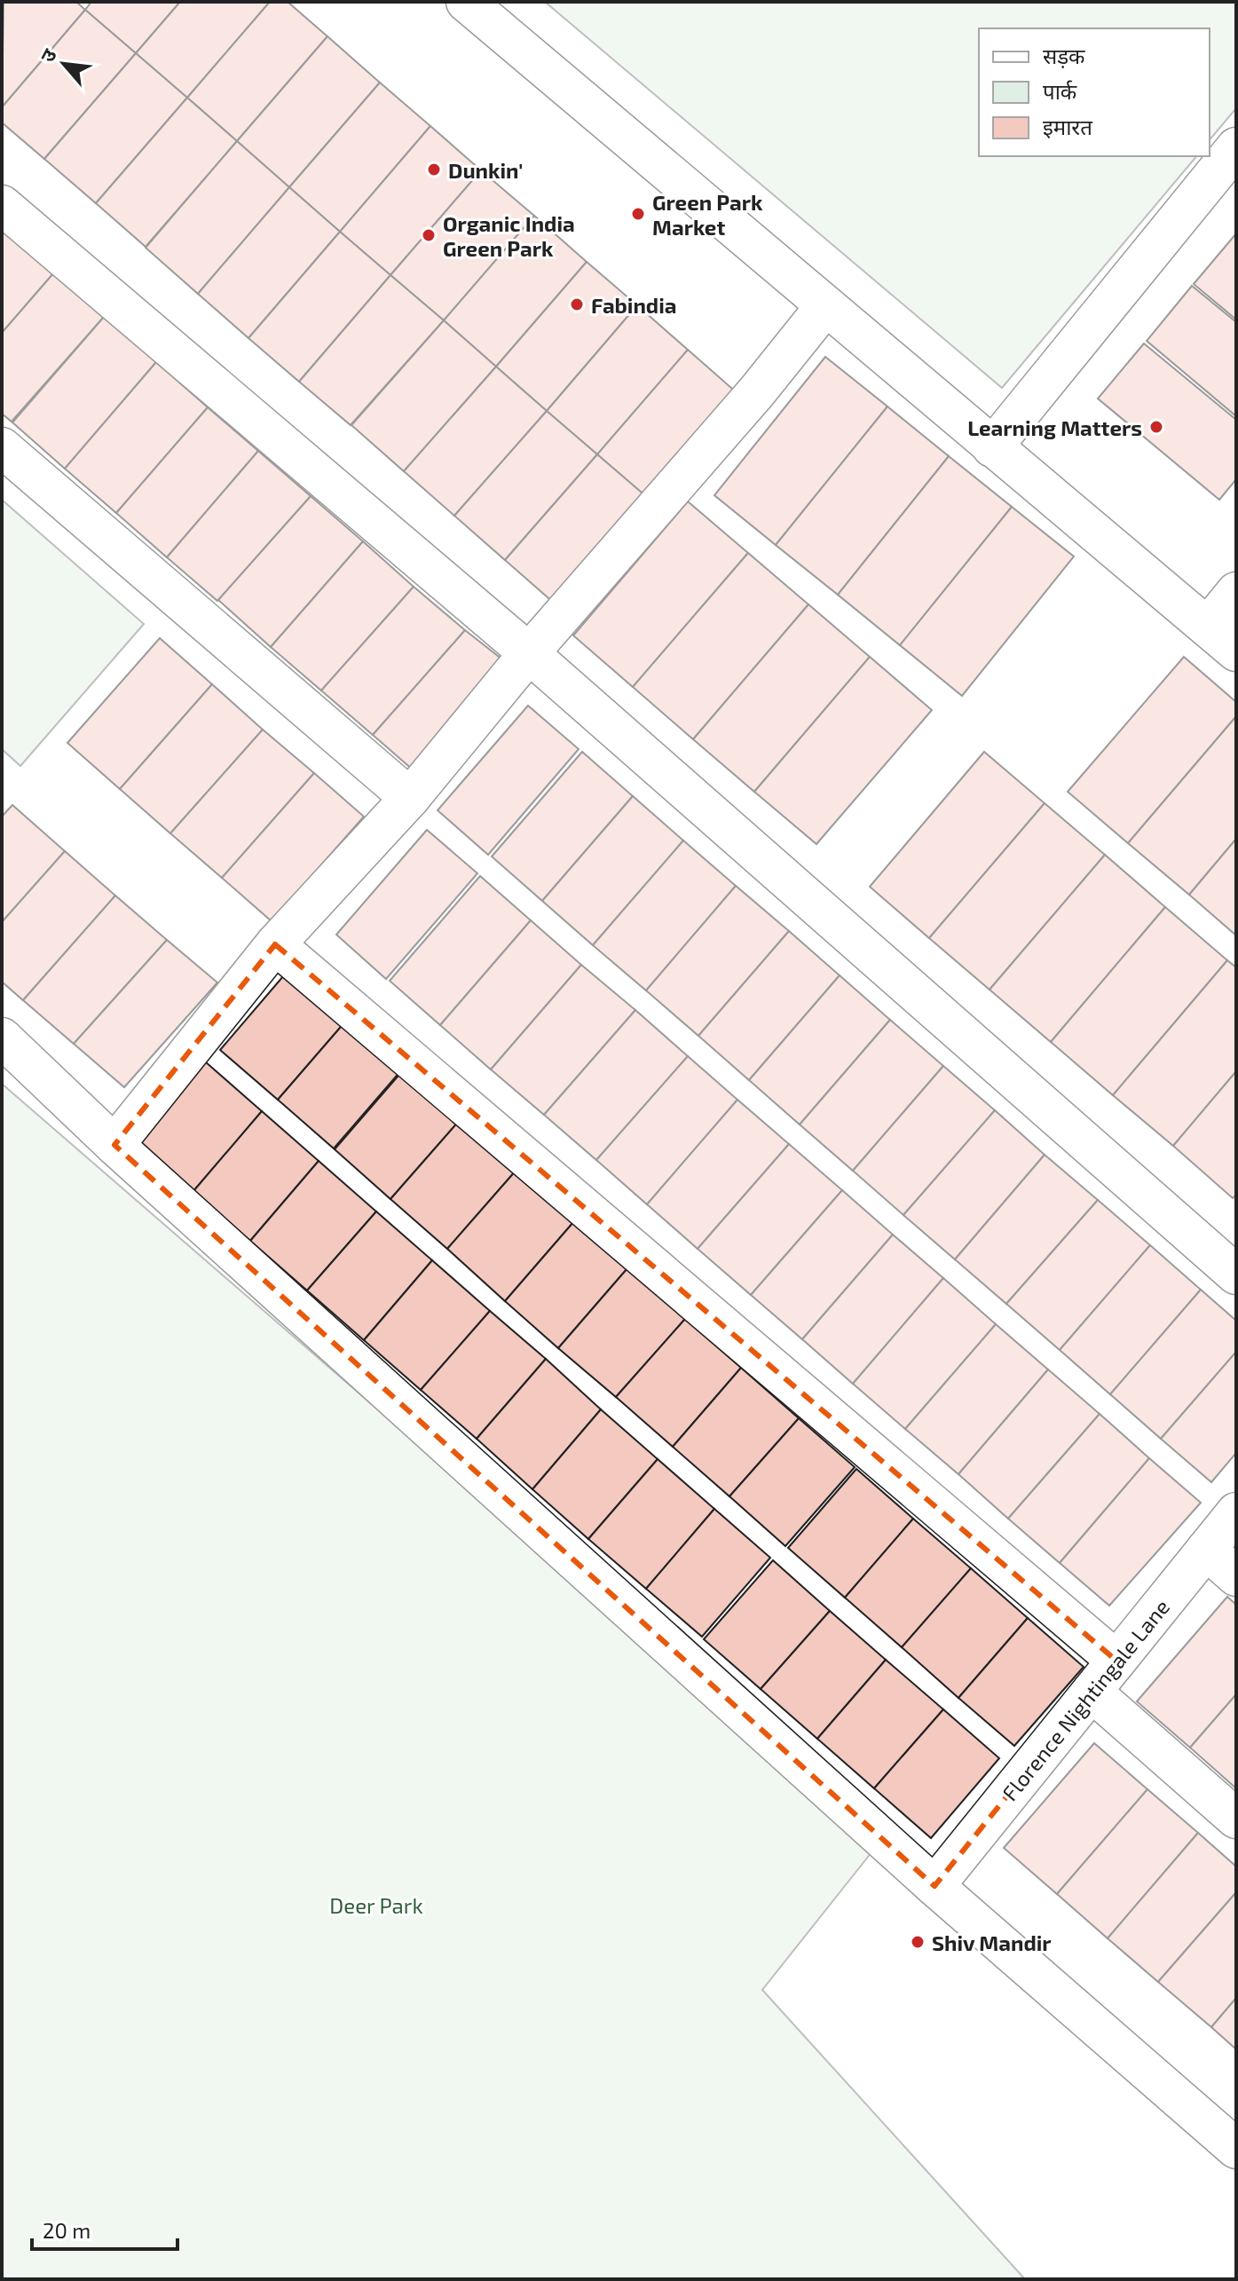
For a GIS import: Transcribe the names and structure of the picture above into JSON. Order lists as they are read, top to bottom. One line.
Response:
{"streets":{"street":["Florence Nightingale Lane"]},"parks":["Deer Park"],"places":["Dunkin'","Green Park Market","Organic India Green Park","Fabindia","Learning Matters","Shiv Mandir"],"legend":["सड़क","पार्क","इमारत"],"scale_bar":"20 m","north":"top left"}
